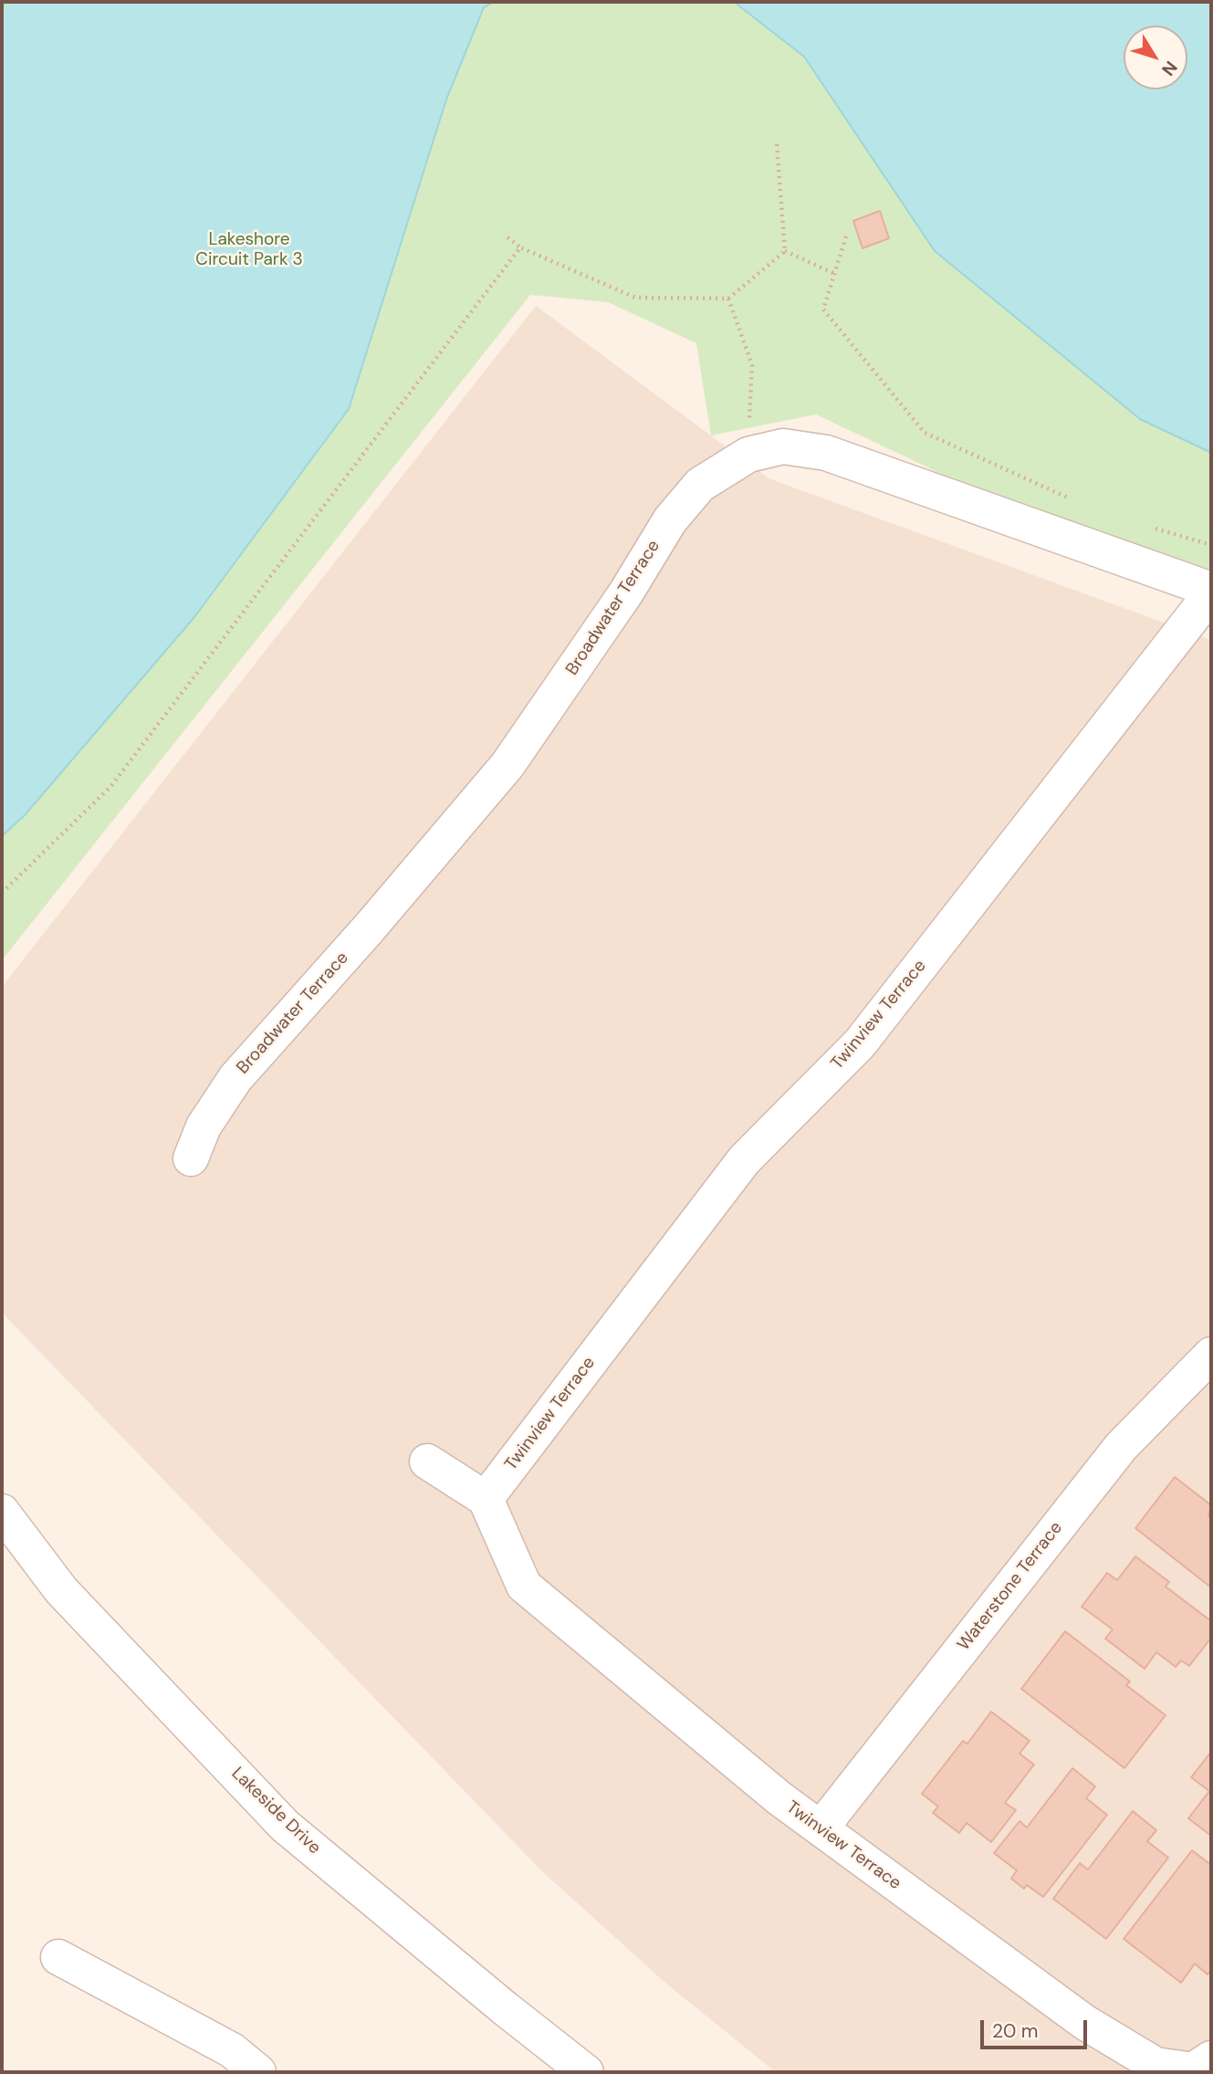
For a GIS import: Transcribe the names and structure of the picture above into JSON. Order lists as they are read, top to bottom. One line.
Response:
{"streets":{"street":["Broadwater Terrace","Twinview Terrace","Waterstone Terrace","Lakeside Drive"]},"crossings":[["Broadwater Terrace","Twinview Terrace"],["Twinview Terrace","Waterstone Terrace"]],"parks":["Lakeshore Circuit Park 3"],"scale_bar":"20 m","north":"bottom right"}
